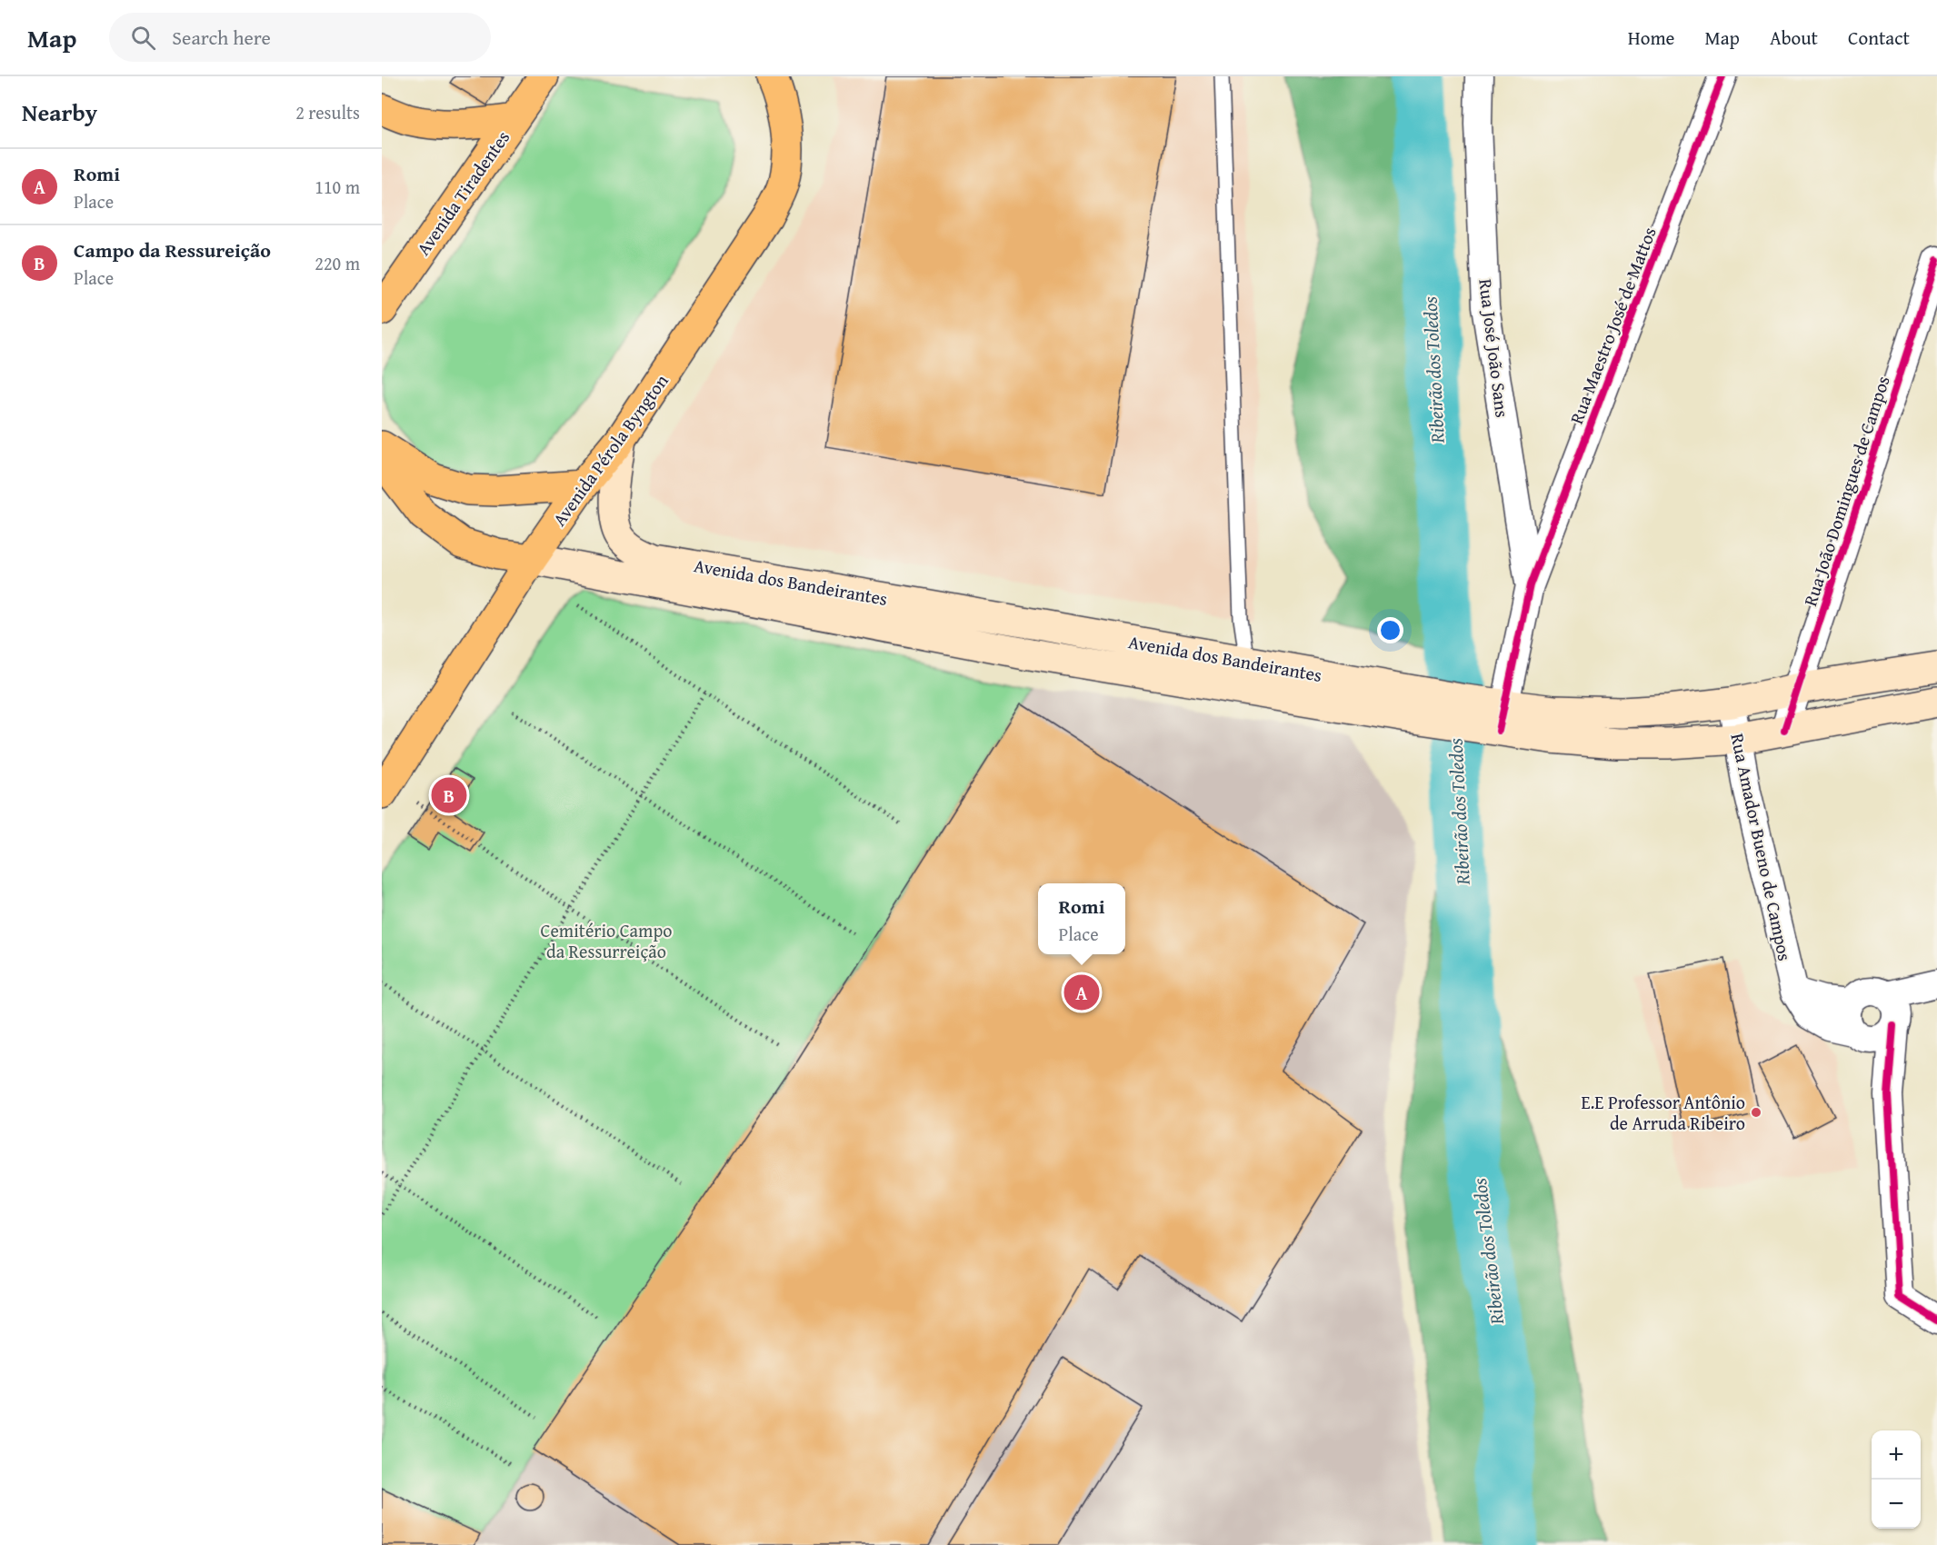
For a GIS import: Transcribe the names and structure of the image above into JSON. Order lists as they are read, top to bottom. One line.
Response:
{"streets":{"main road":["Avenida Tiradentes","Avenida Pérola Byngton","Avenida dos Bandeirantes"],"street":["Rua Maestro José de Mattos","Rua José João Sans","Rua João Domingues de Campos","Rua Amador Bueno de Campos"]},"crossings":[["Rua Maestro José de Mattos","Rua José João Sans"],["Avenida Pérola Byngton","Avenida dos Bandeirantes"],["Rua João Domingues de Campos","Avenida dos Bandeirantes"],["Avenida dos Bandeirantes","Rua Amador Bueno de Campos"]],"water":["Ribeirão dos Toledos"],"parks":["Cemitério Campo da Ressurreição"],"places":["E.E Professor Antônio de Arruda Ribeiro"],"page":{"header":"Map","search":"Search here","nav":["Home","Map","About","Contact"],"heading":["Nearby","2 results"],"list":[{"mark":"A","name":"Romi","note":"Place","value":"110 m"},{"mark":"B","name":"Campo da Ressureição","note":"Place","value":"220 m"}],"pins":["B","A"],"popup":["Romi","Place"],"map_buttons":["+","−"]}}
